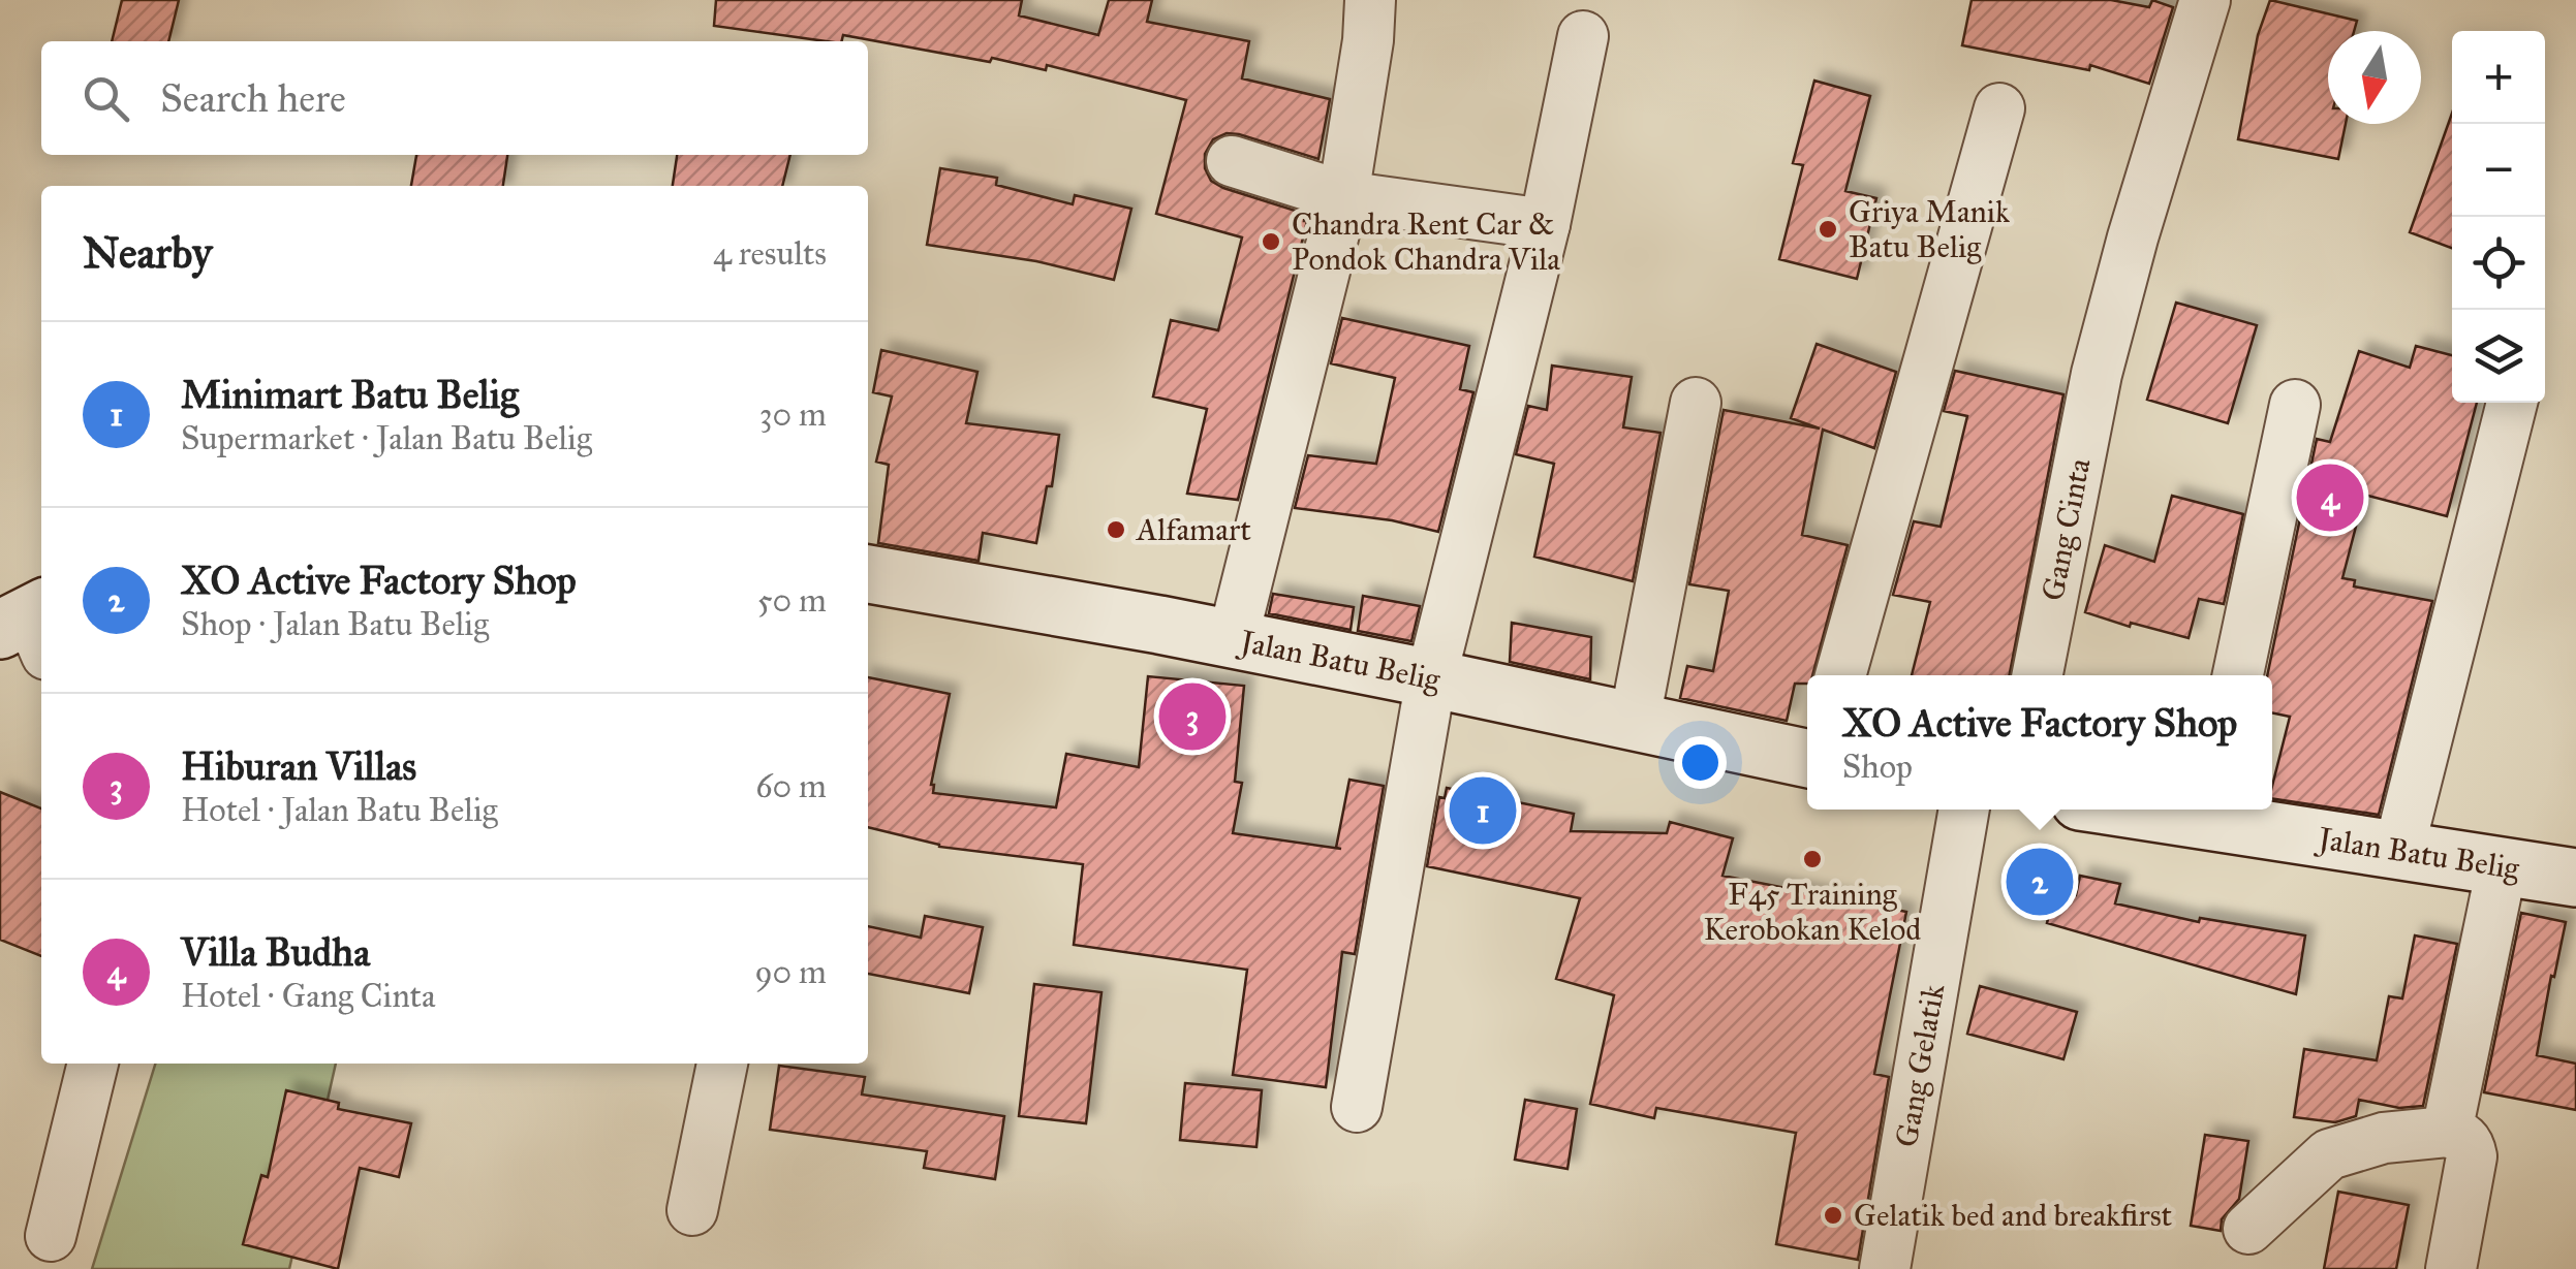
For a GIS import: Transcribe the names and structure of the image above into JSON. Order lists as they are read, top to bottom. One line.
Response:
{"streets":{"street":["Gang Cinta","Jalan Batu Belig","Gang Gelatik"]},"places":["Griya Manik Batu Belig","Chandra Rent Car & Pondok Chandra Vila","Alfamart","F45 Training Kerobokan Kelod","Gelatik bed and breakfirst"],"north":"bottom","page":{"map_buttons":["+","−"],"search":"Search here","heading":["Nearby","4 results"],"list":[{"mark":"1","name":"Minimart Batu Belig","note":"Supermarket · Jalan Batu Belig","value":"30 m"},{"mark":"2","name":"XO Active Factory Shop","note":"Shop · Jalan Batu Belig","value":"50 m"},{"mark":"3","name":"Hiburan Villas","note":"Hotel · Jalan Batu Belig","value":"60 m"},{"mark":"4","name":"Villa Budha","note":"Hotel · Gang Cinta","value":"90 m"}],"pins":["4","3","1","2"],"popup":["XO Active Factory Shop","Shop"]}}
